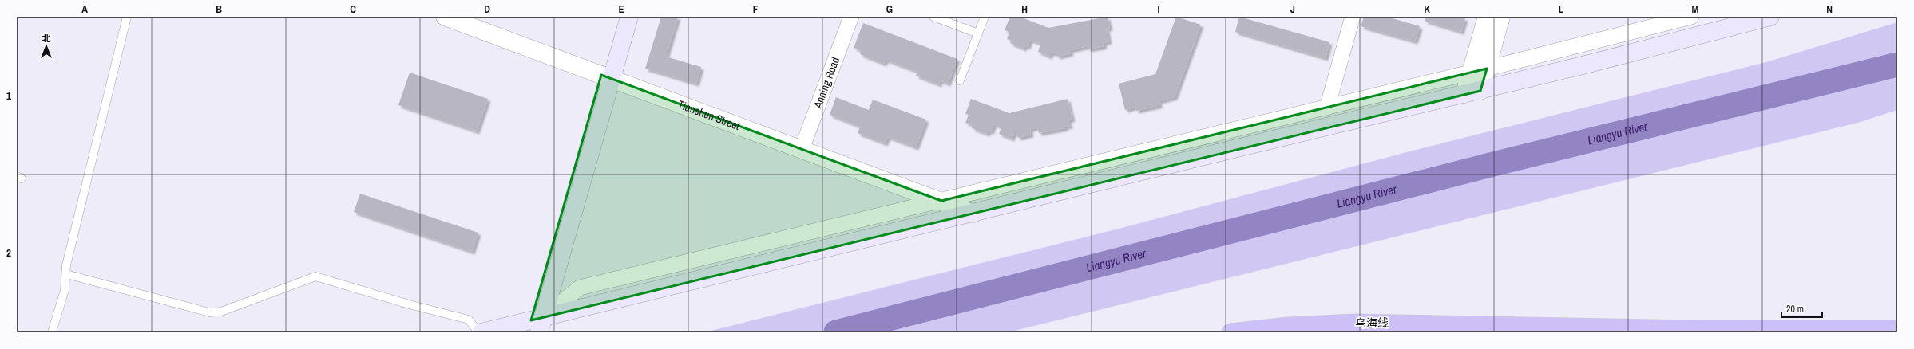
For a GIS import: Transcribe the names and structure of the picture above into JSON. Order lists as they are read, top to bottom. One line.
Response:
{"streets":{"highway":["乌海线"],"street":["Anning Road","Tianshun Street"]},"crossings":[["Anning Road","Tianshun Street"]],"water":["Liangyu River"],"scale_bar":"20 m","north":"top","grid":{"columns":["A","B","C","D","E","F","G","H","I","J","K","L","M","N"],"rows":["1","2"]}}
